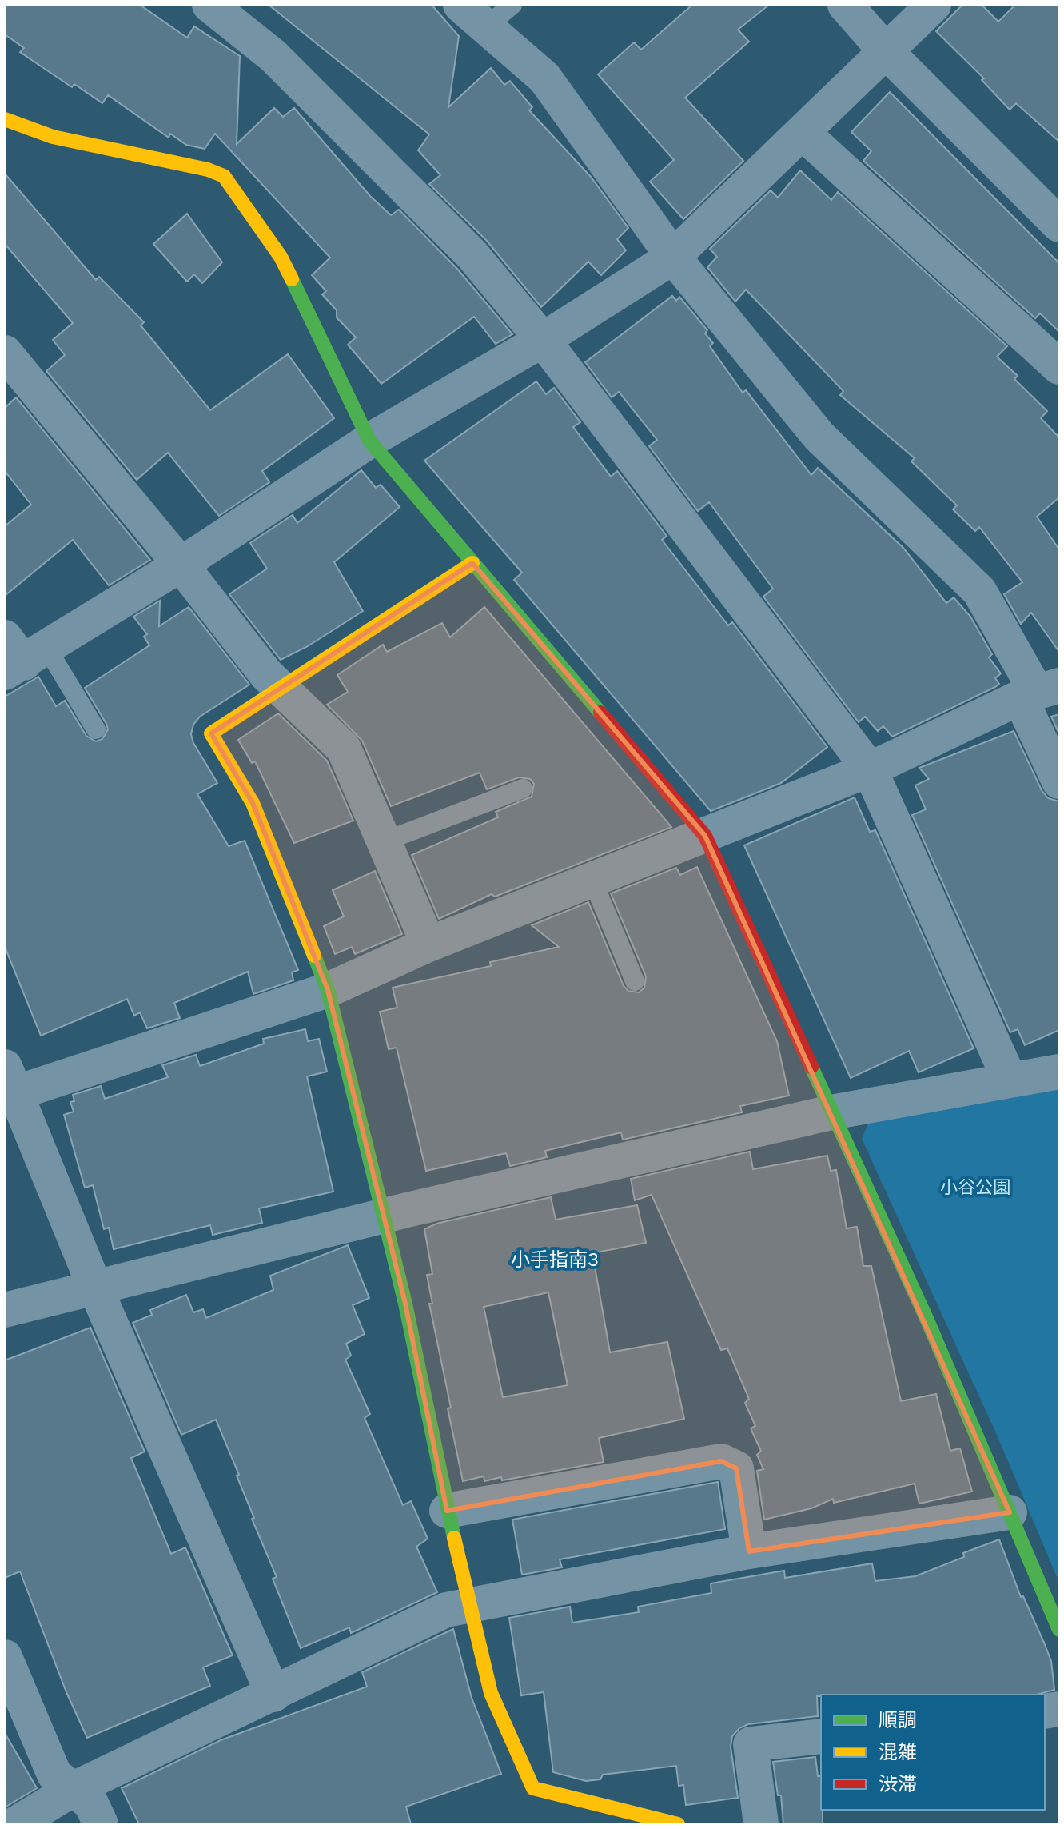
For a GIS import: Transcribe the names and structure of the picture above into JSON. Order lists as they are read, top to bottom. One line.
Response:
{"districts":["小手指南3"],"parks":["小谷公園"],"legend":["順調","混雑","渋滞"]}
